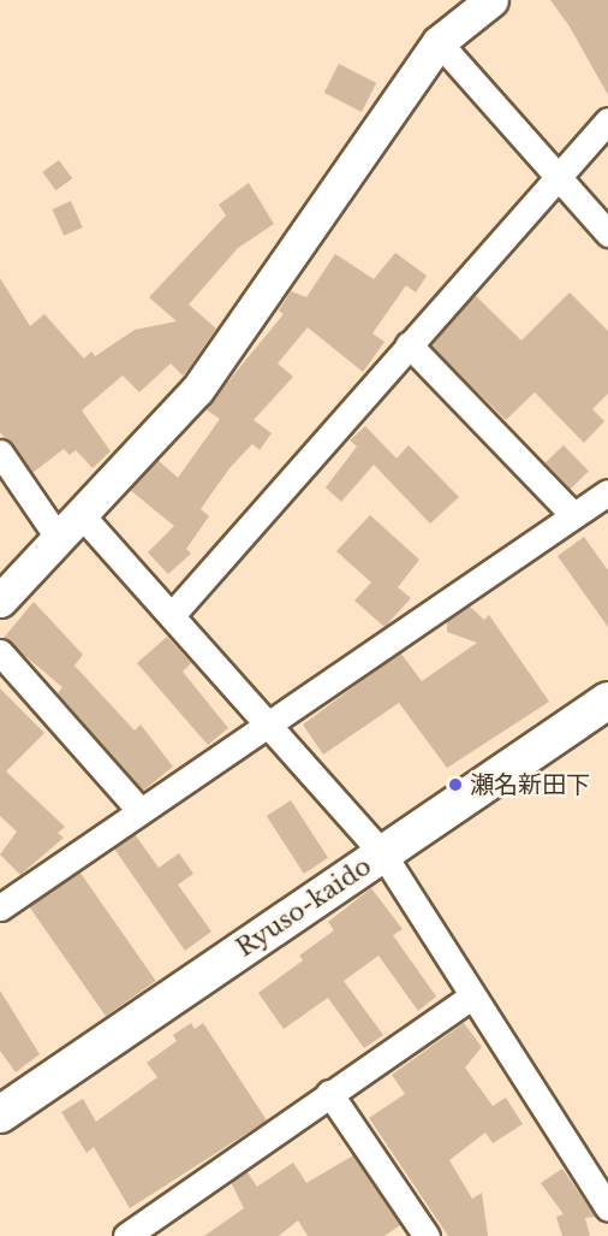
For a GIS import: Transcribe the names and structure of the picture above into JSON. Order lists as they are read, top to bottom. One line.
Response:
{"streets":{"main road":["Ryuso-kaido"]},"places":["瀬名新田下"]}
